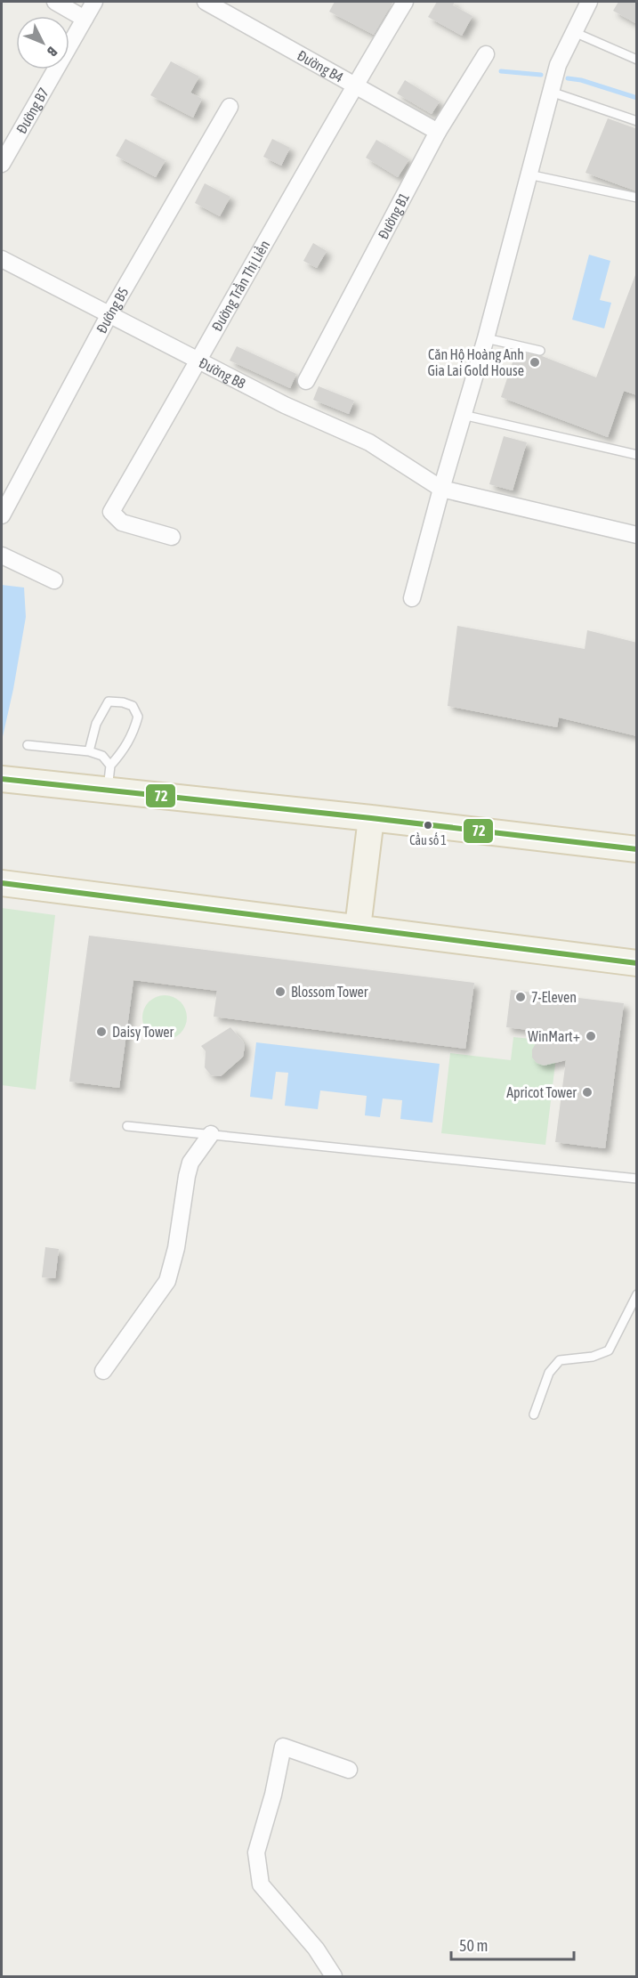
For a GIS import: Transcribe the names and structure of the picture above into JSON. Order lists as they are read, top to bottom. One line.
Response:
{"streets":{"street":["Đường B4","Đường B7","Đường B1","Đường Trần Thị Liền","Đường B5","Đường B8"]},"crossings":[["Đường B4","Đường B1"],["Đường B4","Đường Trần Thị Liền"],["Đường Trần Thị Liền","Đường B8"],["Đường B5","Đường B8"]],"places":["Căn Hộ Hoàng Anh Gia Lai Gold House","Cầu số 1","Blossom Tower","7-Eleven","Daisy Tower","WinMart+","Apricot Tower"],"lines":["transit line 72"],"scale_bar":"50 m","north":"bottom right"}
